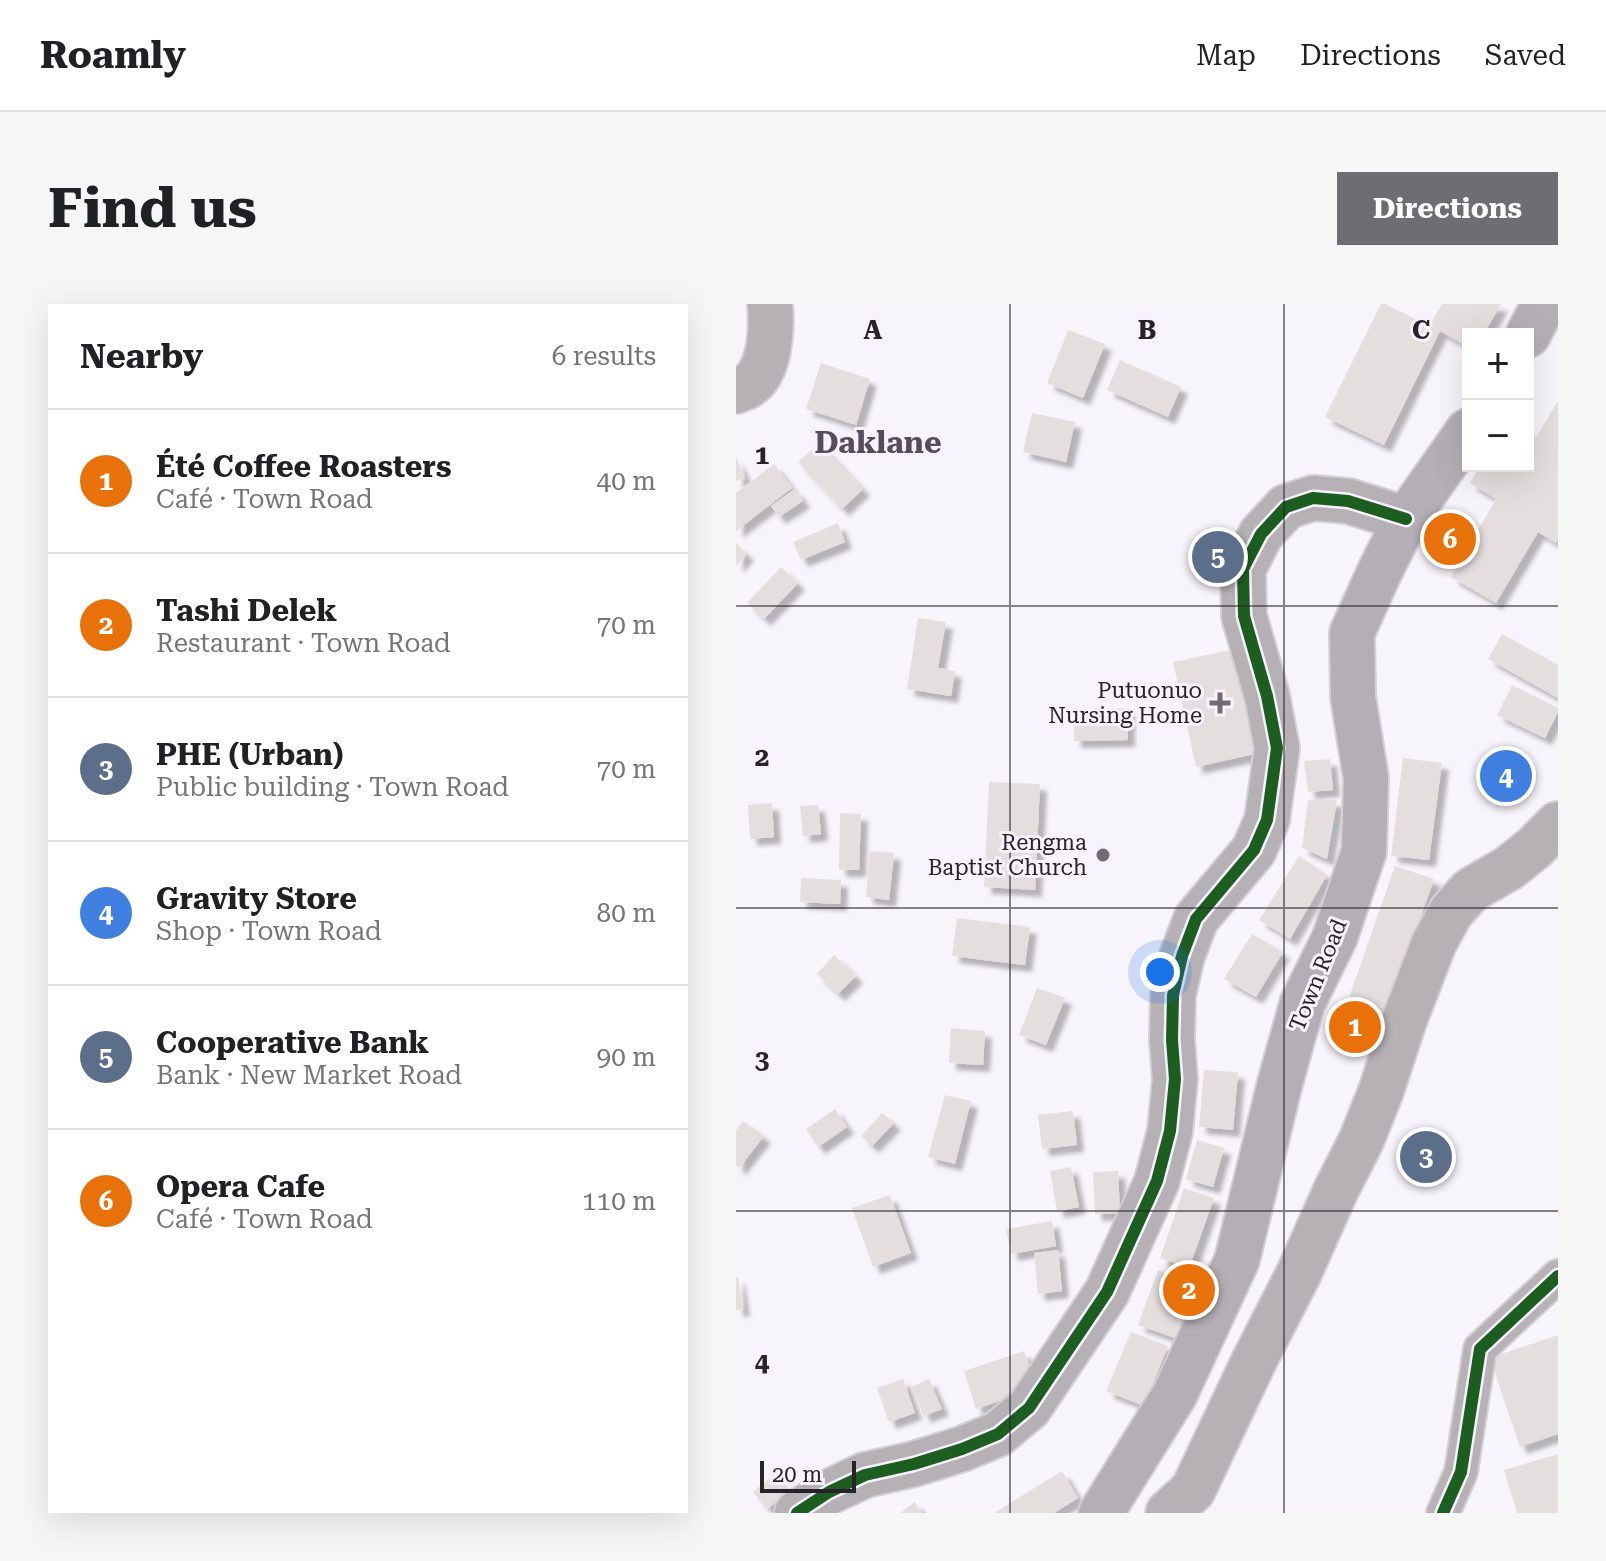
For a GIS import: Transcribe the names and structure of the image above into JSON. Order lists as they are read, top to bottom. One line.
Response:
{"streets":{"highway":["Town Road"]},"districts":["Daklane"],"places":{"health":["Putuonuo Nursing Home"],"other":["Rengma Baptist Church"]},"scale_bar":"20 m","page":{"header":"Roamly","nav":["Map","Directions","Saved"],"buttons":"Directions","title":"Find us","heading":["Nearby","6 results"],"map_buttons":["+","−"],"list":[{"mark":"1","name":"Été Coffee Roasters","note":"Café · Town Road","value":"40 m"},{"mark":"2","name":"Tashi Delek","note":"Restaurant · Town Road","value":"70 m"},{"mark":"3","name":"PHE (Urban)","note":"Public building · Town Road","value":"70 m"},{"mark":"4","name":"Gravity Store","note":"Shop · Town Road","value":"80 m"},{"mark":"5","name":"Cooperative Bank","note":"Bank · New Market Road","value":"90 m"},{"mark":"6","name":"Opera Cafe","note":"Café · Town Road","value":"110 m"}],"pins":["6","5","4","1","3","2"],"scale":"20 m"},"grid":{"columns":["A","B","C"],"rows":["1","2","3","4"]}}
